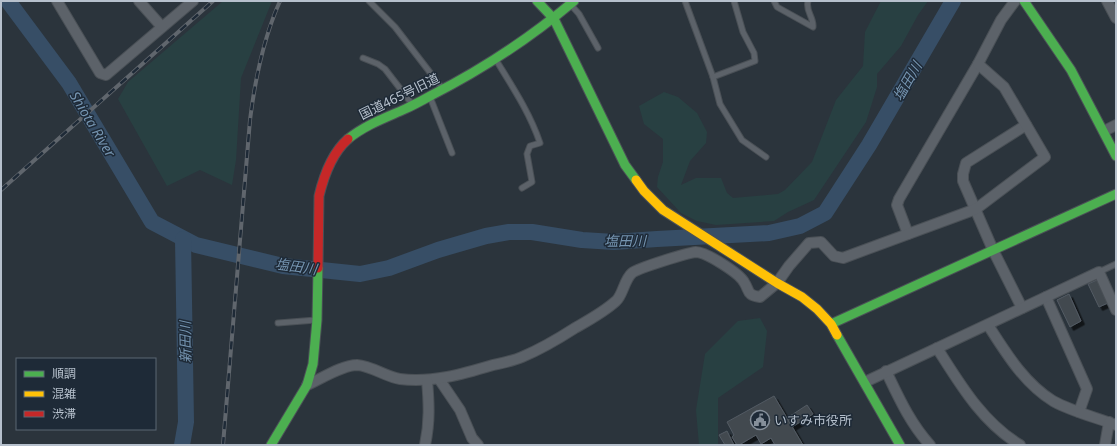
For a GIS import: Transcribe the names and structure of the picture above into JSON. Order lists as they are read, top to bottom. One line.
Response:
{"streets":{"street":["国道465号旧道"]},"water":["塩田川","Shiota River","新田川"],"places":{"public building":["いすみ市役所"]},"legend":["順調","混雑","渋滞"]}
